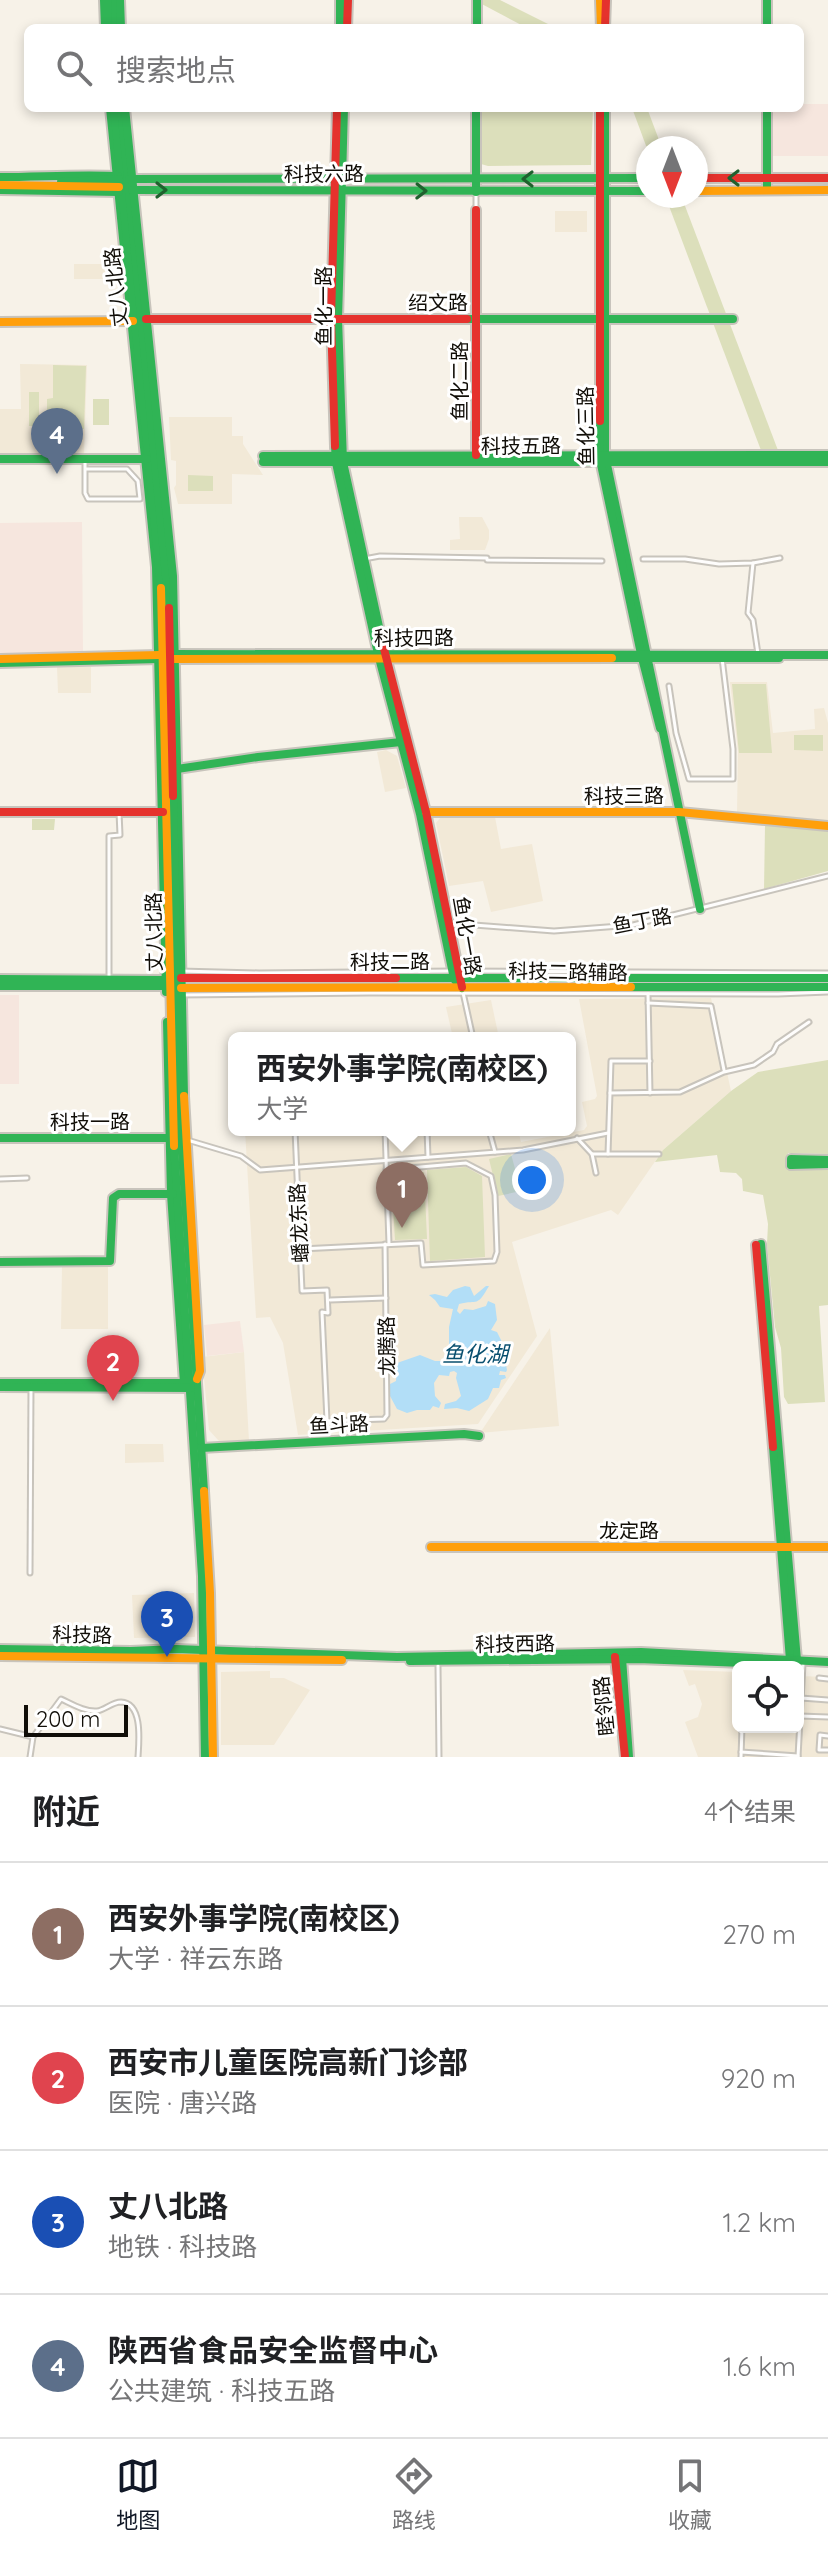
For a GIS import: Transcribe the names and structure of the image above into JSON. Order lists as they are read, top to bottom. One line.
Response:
{"streets":{"main road":["科技六路","丈八北路","绍文路","鱼化一路","鱼化二路","鱼化三路","科技五路","科技四路","科技三路","科技二路","科技一路","鱼斗路","龙定路","科技路","科技西路","睦邻路"],"street":["鱼丁路","科技二路辅路","蟠龙东路","龙腾路"]},"crossings":[["科技六路","丈八北路"],["科技六路","鱼化一路"],["科技六路","鱼化三路"],["丈八北路","绍文路"],["丈八北路","科技四路"],["丈八北路","科技二路"],["丈八北路","科技二路辅路"],["丈八北路","科技一路"],["丈八北路","鱼斗路"],["丈八北路","科技路"],["丈八北路","科技西路"],["绍文路","鱼化一路"],["绍文路","鱼化二路"],["绍文路","鱼化三路"],["鱼化一路","科技五路"],["鱼化一路","科技四路"],["鱼化一路","科技三路"],["鱼化一路","鱼丁路"],["鱼化一路","科技二路"],["鱼化一路","科技二路辅路"],["鱼化二路","科技五路"],["鱼化三路","科技五路"],["鱼化三路","科技四路"],["鱼化三路","科技三路"],["鱼化三路","鱼丁路"],["科技二路","科技二路辅路"],["科技路","科技西路"],["科技西路","睦邻路"]],"water":["鱼化湖"],"scale_bar":"200 m","north":"bottom","page":{"search":"搜索地点","pins":["4","1","2","3"],"popup":["西安外事学院(南校区)","大学"],"scale":"200 m","heading":["附近","4个结果"],"list":[{"mark":"1","name":"西安外事学院(南校区)","note":"大学 · 祥云东路","value":"270 m"},{"mark":"2","name":"西安市儿童医院高新门诊部","note":"医院 · 唐兴路","value":"920 m"},{"mark":"3","name":"丈八北路","note":"地铁 · 科技路","value":"1.2 km"},{"mark":"4","name":"陕西省食品安全监督中心","note":"公共建筑 · 科技五路","value":"1.6 km"}],"nav":["地图","路线","收藏"]}}
